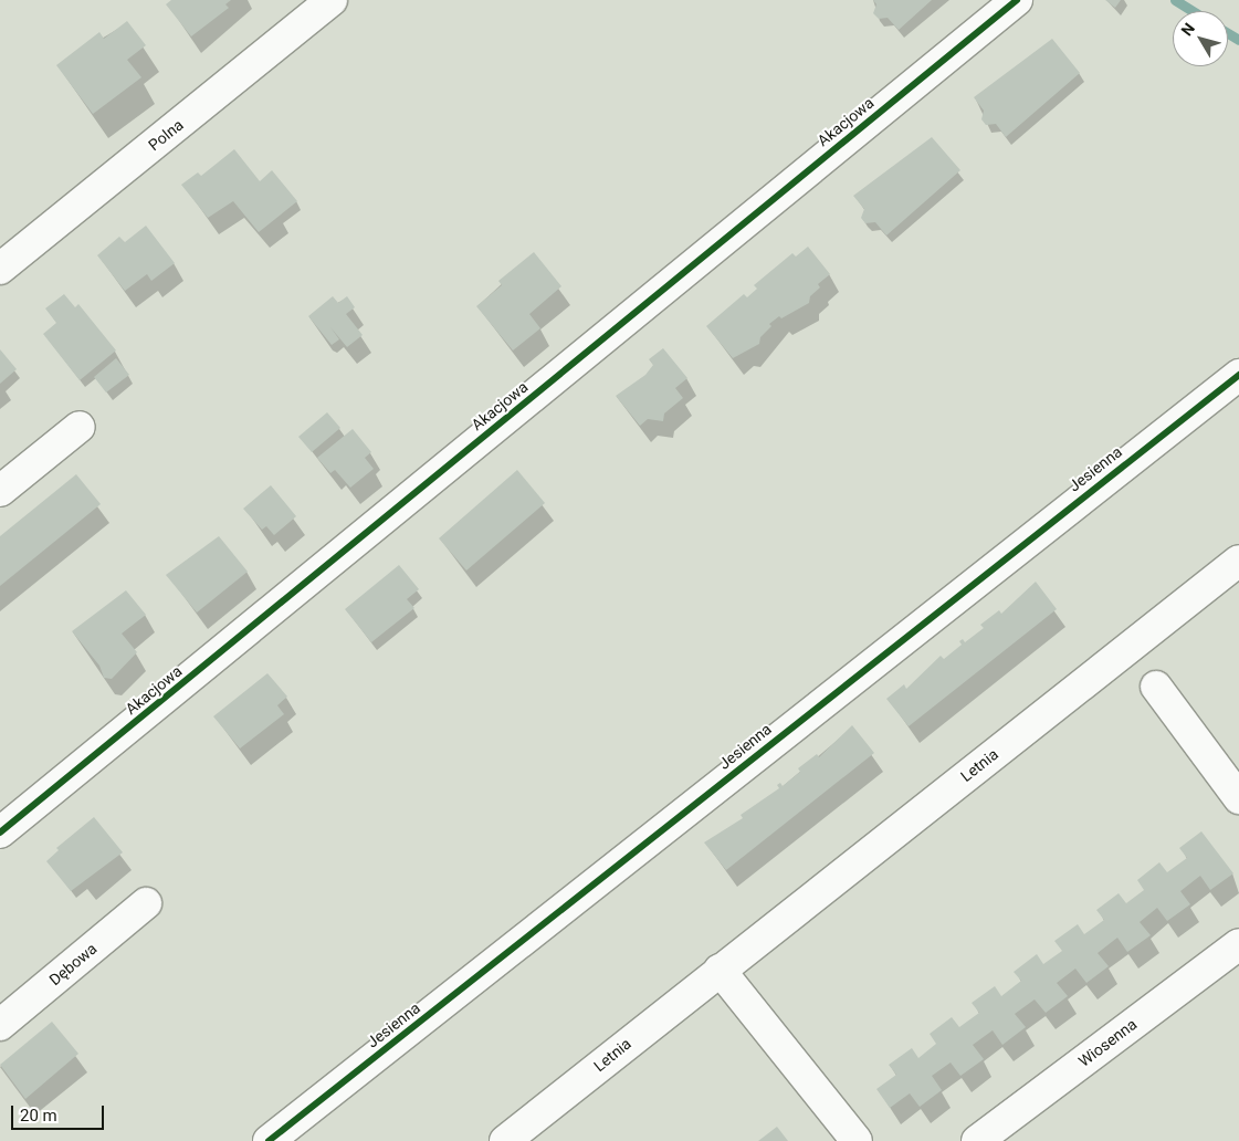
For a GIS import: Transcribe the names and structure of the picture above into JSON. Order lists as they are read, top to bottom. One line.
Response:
{"streets":{"street":["Akacjowa","Polna","Jesienna","Letnia","Dębowa","Wiosenna"]},"scale_bar":"20 m","north":"top left"}
